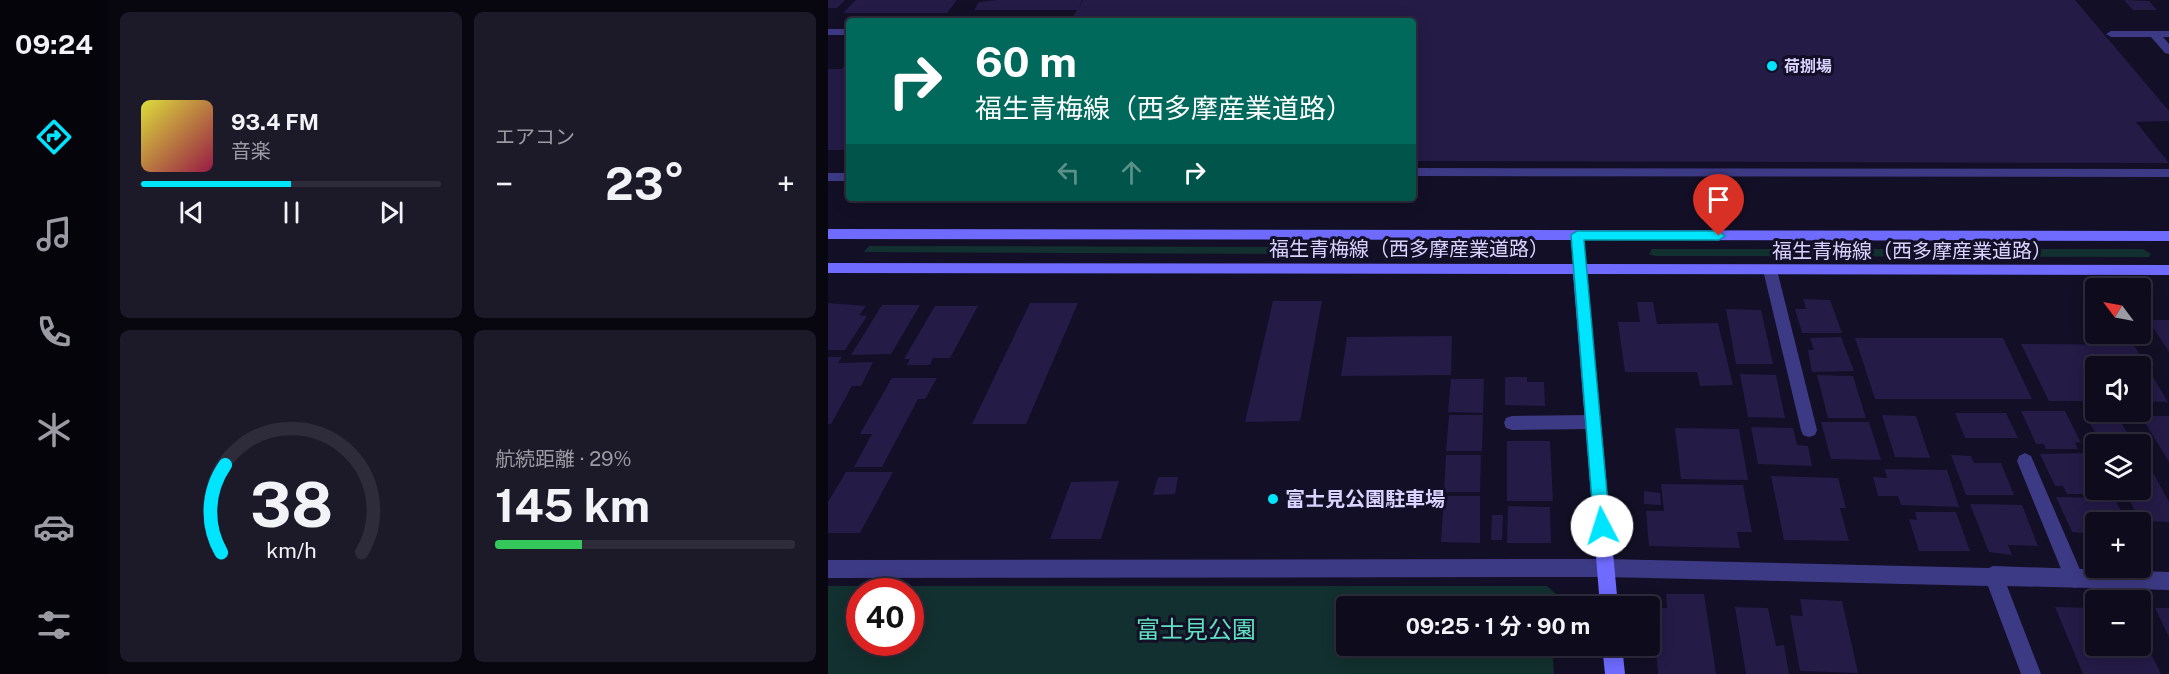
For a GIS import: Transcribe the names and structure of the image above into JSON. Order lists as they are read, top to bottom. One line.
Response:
{"streets":{"main road":["福生青梅線（西多摩産業道路）"]},"parks":["富士見公園"],"places":["荷捌場","富士見公園駐車場"],"north":"top left","page":{"tabs":"09:24","tile":["エアコン",["航続距離 · 29%","145 km"]],"turn":["60 m","福生青梅線（西多摩産業道路）"],"song":["93.4 FM","音楽"],"heat":["−","23°","+"],"map_buttons":["+","−"],"limit":"40","trip":"09:25 · 1 分 · 90 m","gauge":["38","km/h"]}}
